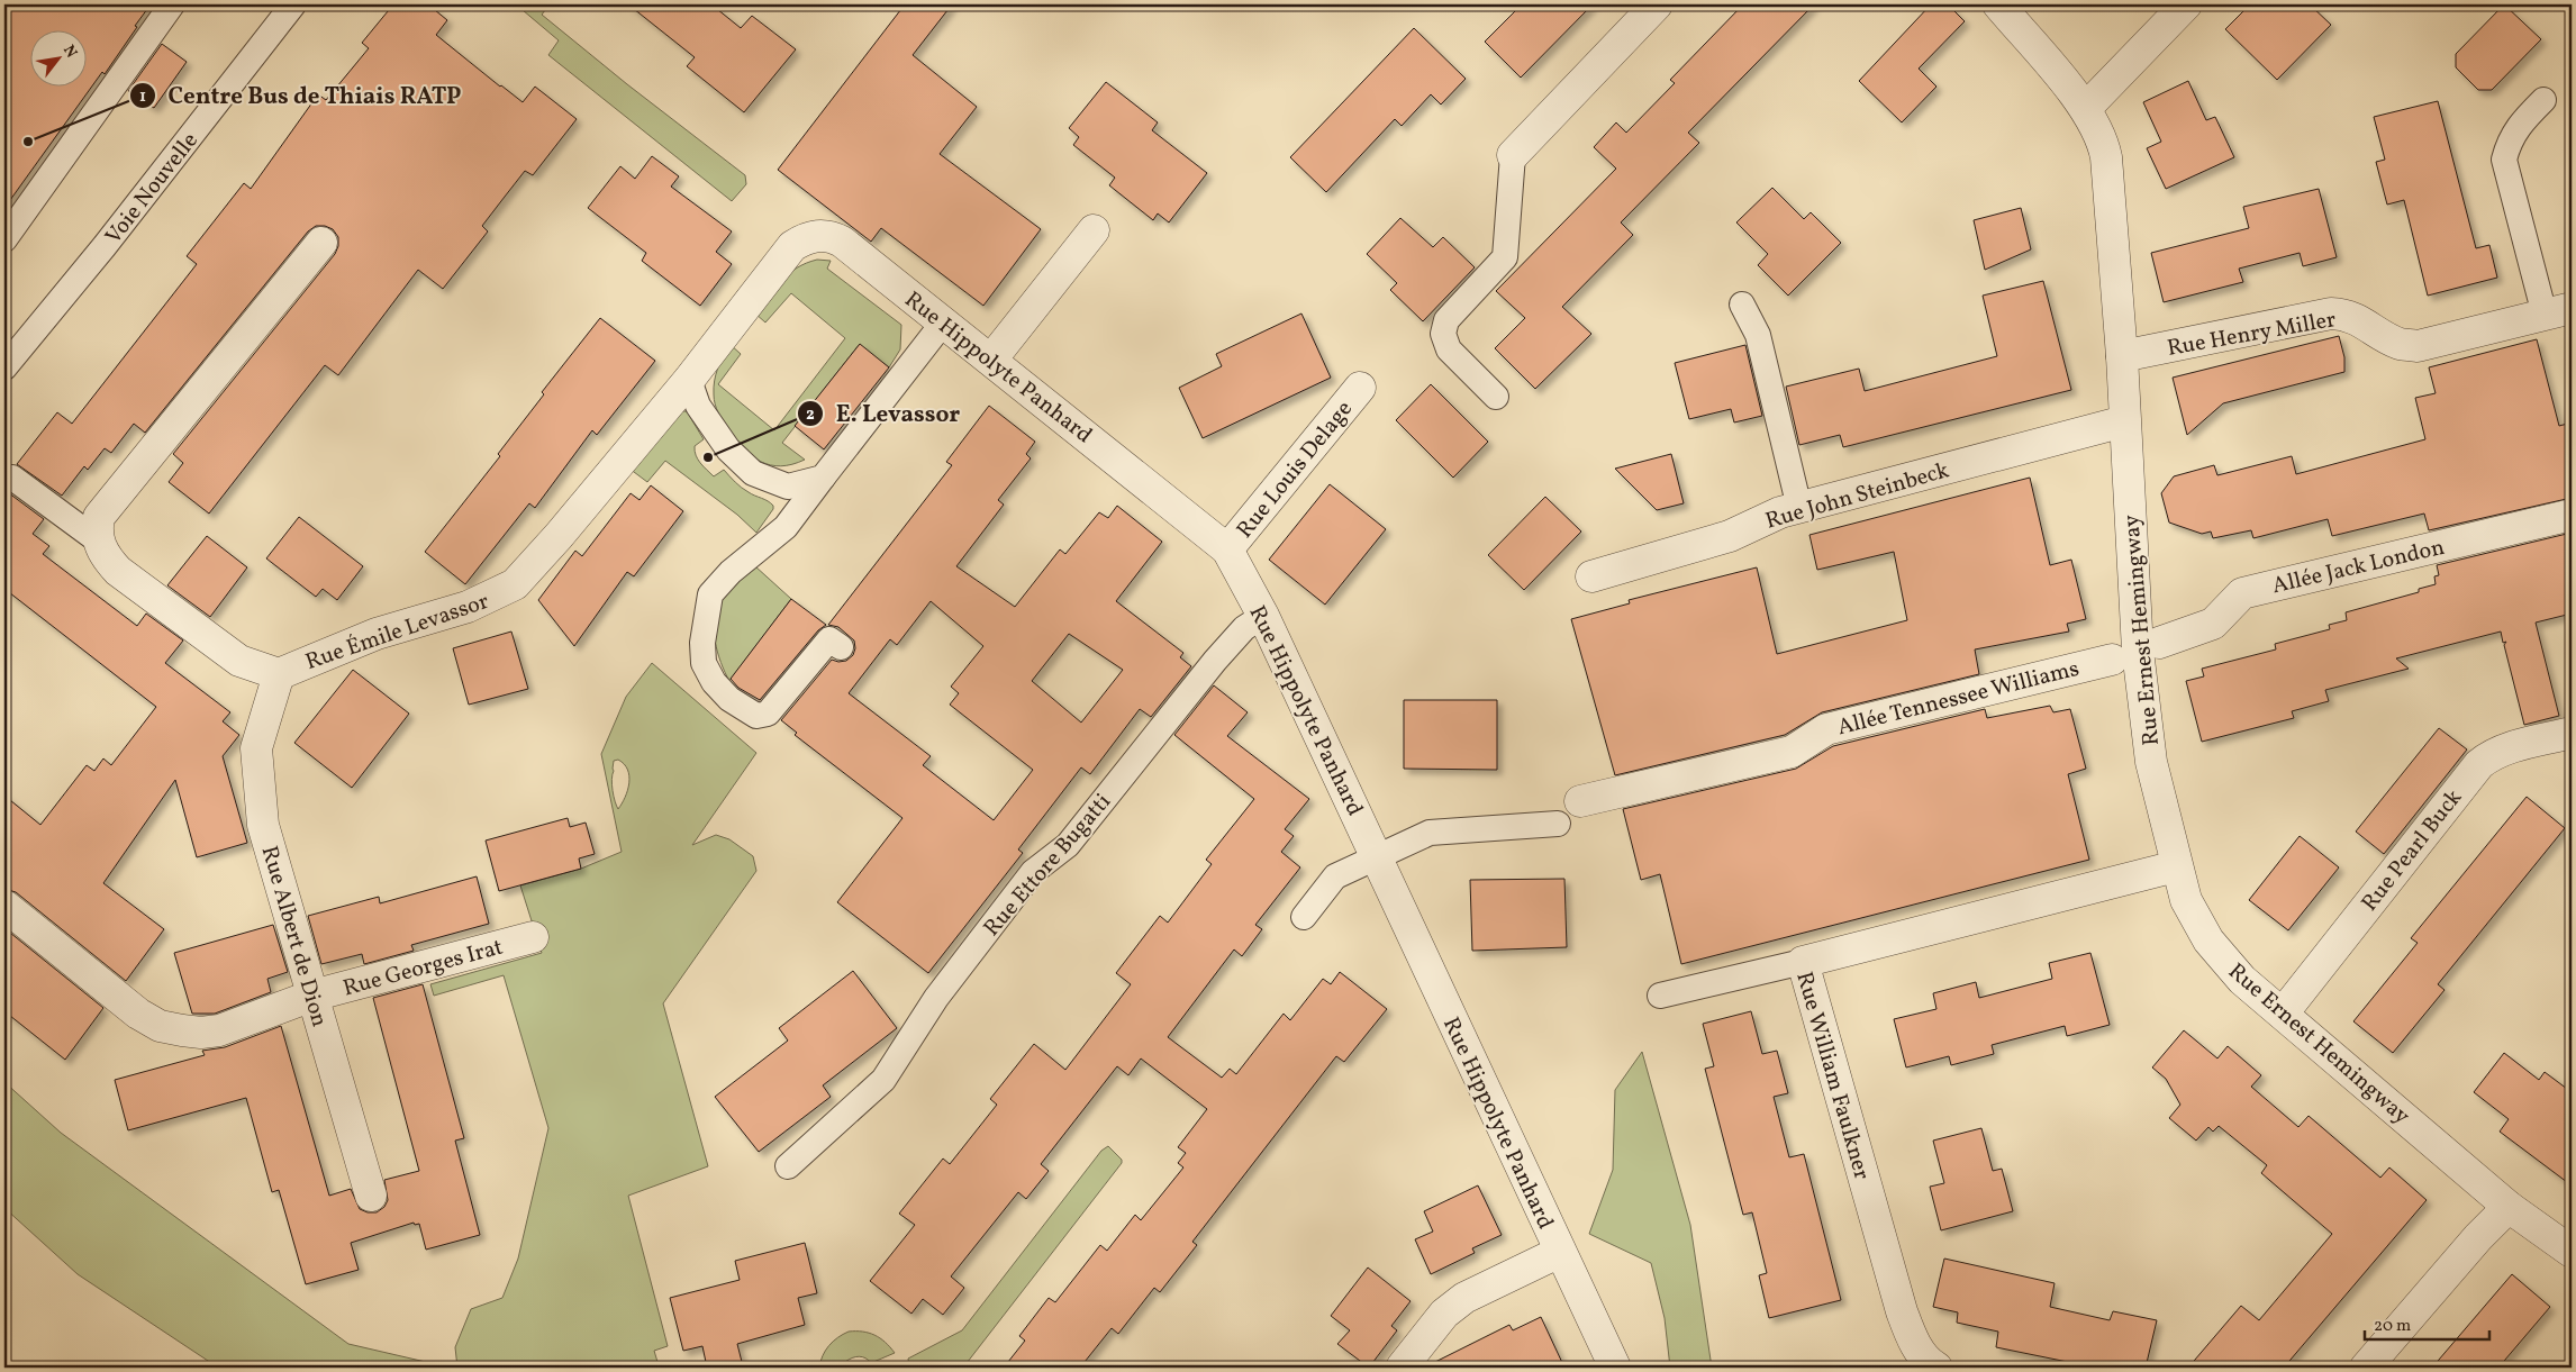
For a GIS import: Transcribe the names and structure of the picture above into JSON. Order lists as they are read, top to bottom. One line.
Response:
{"streets":{"street":["Rue Henry Miller","Rue Hippolyte Panhard","Rue Louis Delage","Rue John Steinbeck","Allée Jack London","Rue Émile Levassor","Rue Ernest Hemingway","Allée Tennessee Williams","Rue Pearl Buck","Rue Albert de Dion","Rue Georges Irat","Rue William Faulkner"],"lane":["Voie Nouvelle","Rue Ettore Bugatti"]},"crossings":[["Rue Henry Miller","Rue Ernest Hemingway"],["Rue Hippolyte Panhard","Rue Louis Delage"],["Rue Hippolyte Panhard","Rue Émile Levassor"],["Rue Hippolyte Panhard","Rue Ettore Bugatti"],["Rue John Steinbeck","Rue Ernest Hemingway"],["Rue Émile Levassor","Rue Albert de Dion"],["Rue Ernest Hemingway","Rue Pearl Buck"],["Rue Ernest Hemingway","Rue William Faulkner"],["Rue Albert de Dion","Rue Georges Irat"]],"places":["Centre Bus de Thiais RATP","E. Levassor"],"scale_bar":"20 m","north":"top right"}
